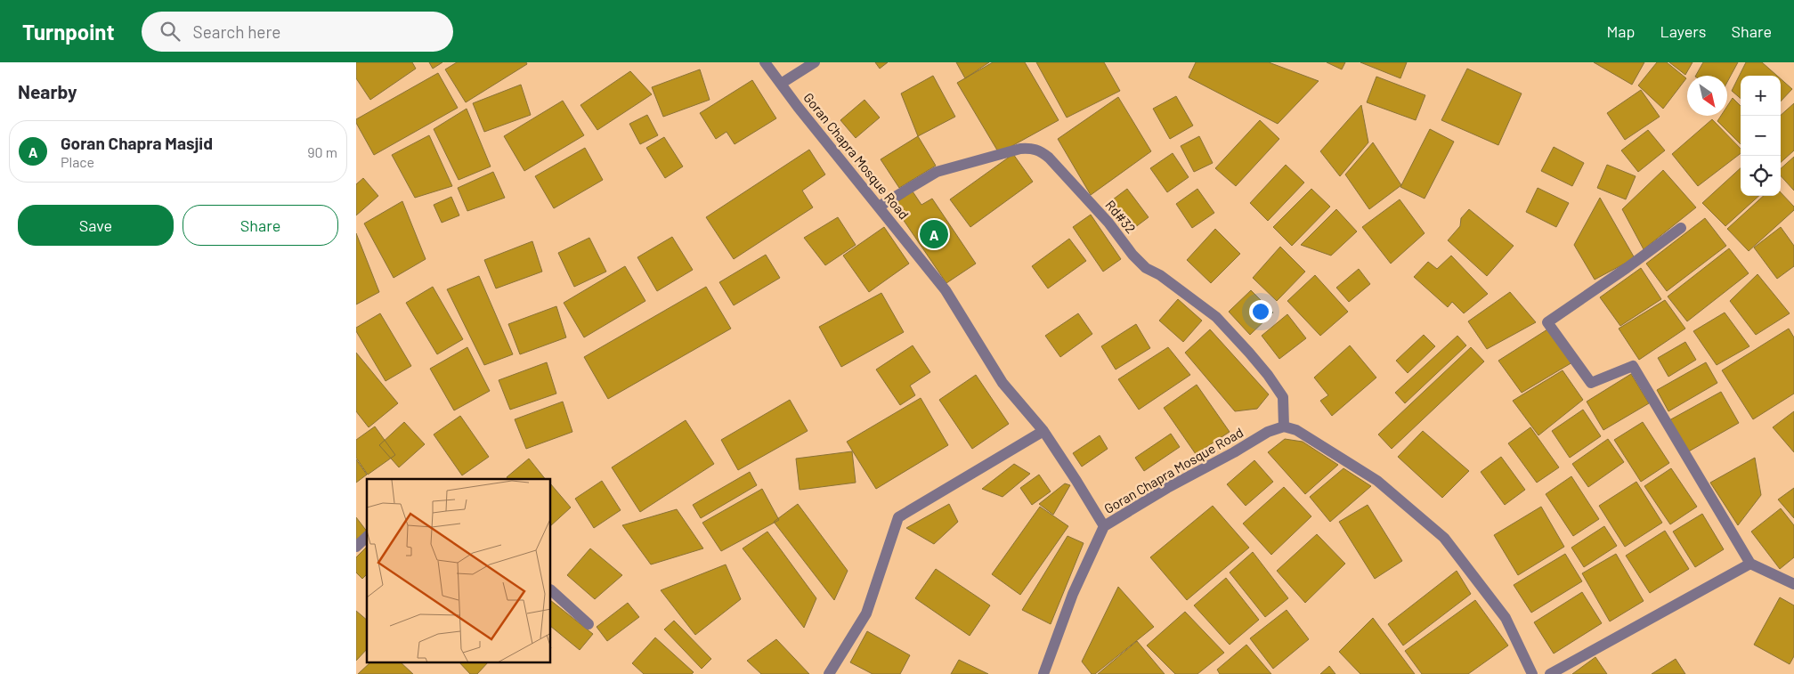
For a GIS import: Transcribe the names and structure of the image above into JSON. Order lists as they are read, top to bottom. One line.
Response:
{"streets":{"street":["Goran Chapra Mosque Road","Rd#32"]},"crossings":[["Goran Chapra Mosque Road","Rd#32"]],"north":"bottom right","page":{"header":"Turnpoint","search":"Search here","nav":["Map","Layers","Share"],"heading":"Nearby","map_buttons":["+","−"],"list":[{"mark":"A","name":"Goran Chapra Masjid","note":"Place","value":"90 m"}],"buttons":["Save","Share"],"pins":"A"}}
